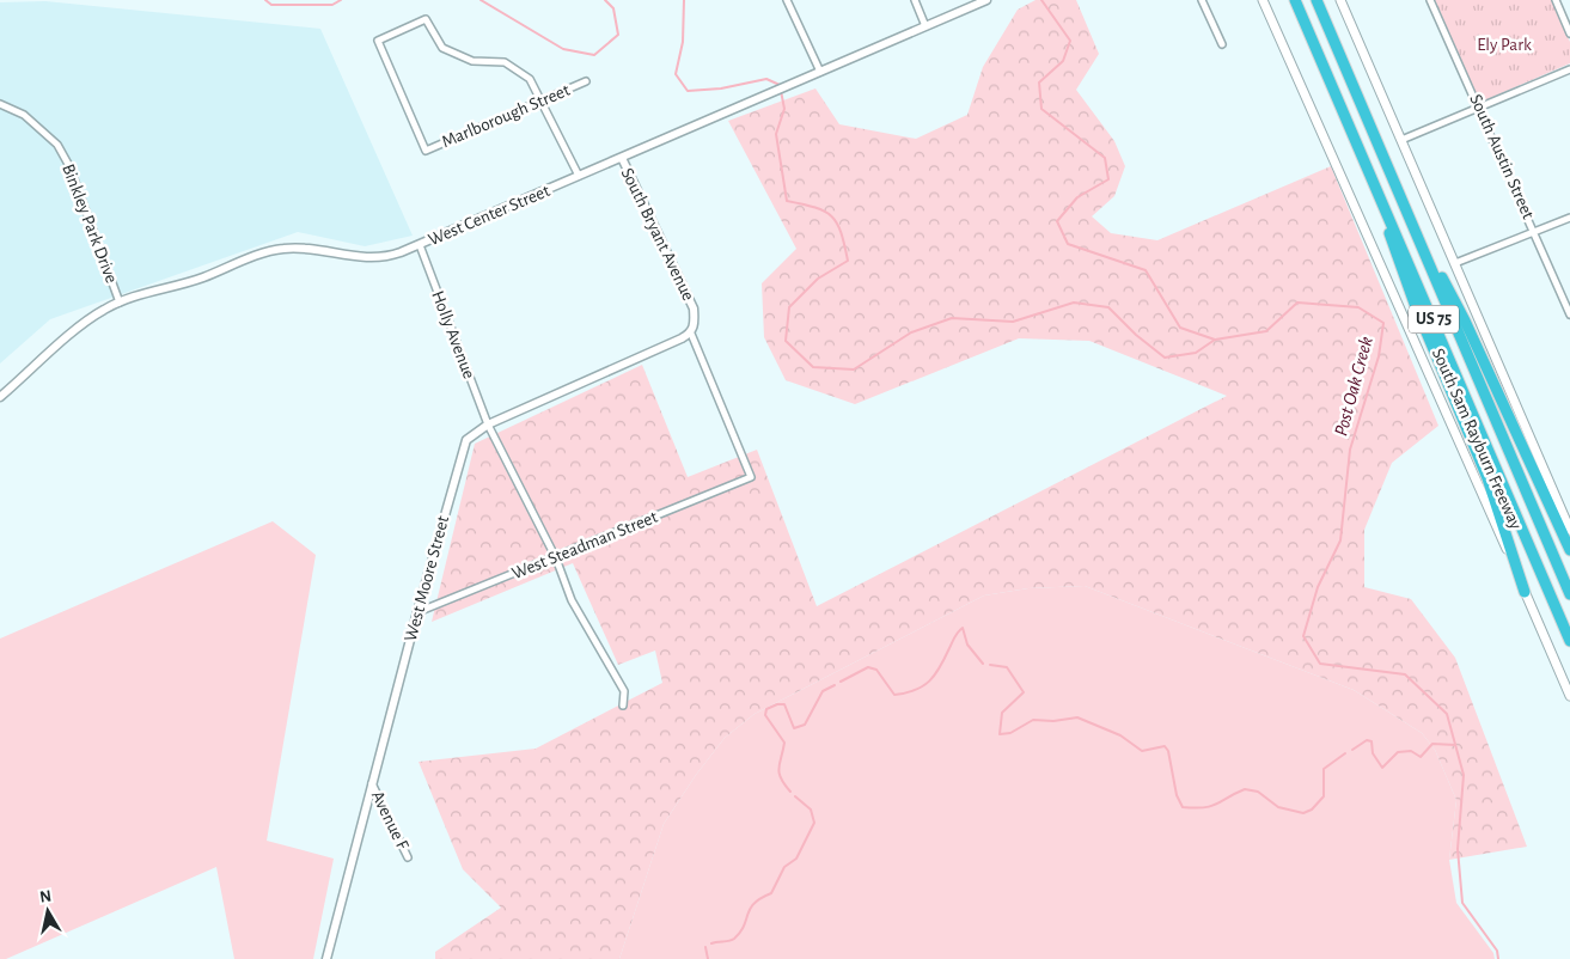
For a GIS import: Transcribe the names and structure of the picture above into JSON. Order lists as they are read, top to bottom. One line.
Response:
{"streets":{"highway":["US 75","South Sam Rayburn Freeway"],"street":["Marlborough Street","South Austin Street","West Center Street","Binkley Park Drive","South Bryant Avenue","Holly Avenue","West Steadman Street","West Moore Street","Avenue F"]},"crossings":[["West Center Street","Binkley Park Drive"],["West Center Street","South Bryant Avenue"],["West Center Street","Holly Avenue"],["South Bryant Avenue","West Steadman Street"],["South Bryant Avenue","West Moore Street"],["Holly Avenue","West Steadman Street"],["Holly Avenue","West Moore Street"],["West Steadman Street","West Moore Street"],["West Moore Street","Avenue F"]],"water":["Post Oak Creek"],"parks":["Ely Park"],"north":"top"}
